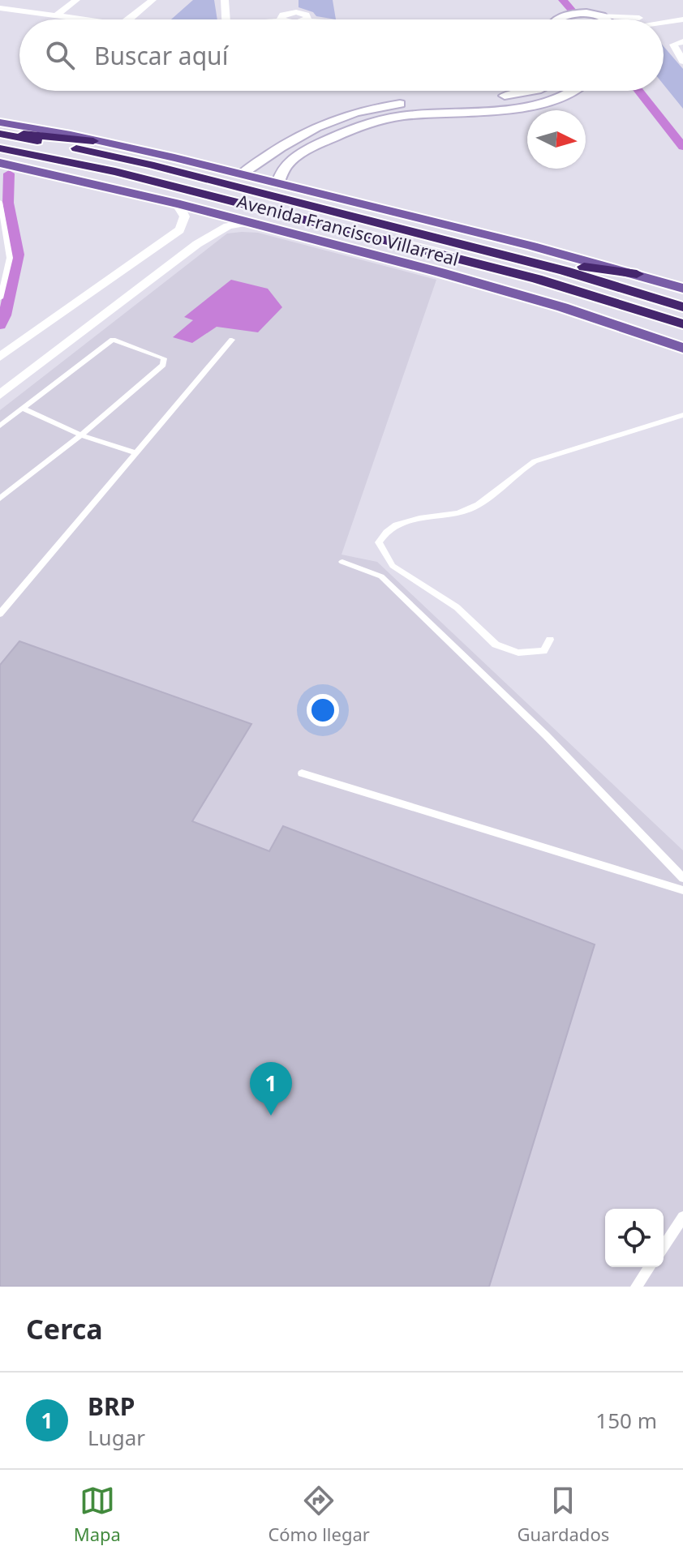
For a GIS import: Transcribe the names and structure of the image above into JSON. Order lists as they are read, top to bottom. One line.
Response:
{"streets":{"highway":["Avenida Francisco Villarreal"]},"north":"right","page":{"search":"Buscar aquí","pins":"1","heading":"Cerca","list":[{"mark":"1","name":"BRP","note":"Lugar","value":"150 m"}],"nav":["Mapa","Cómo llegar","Guardados"]}}
